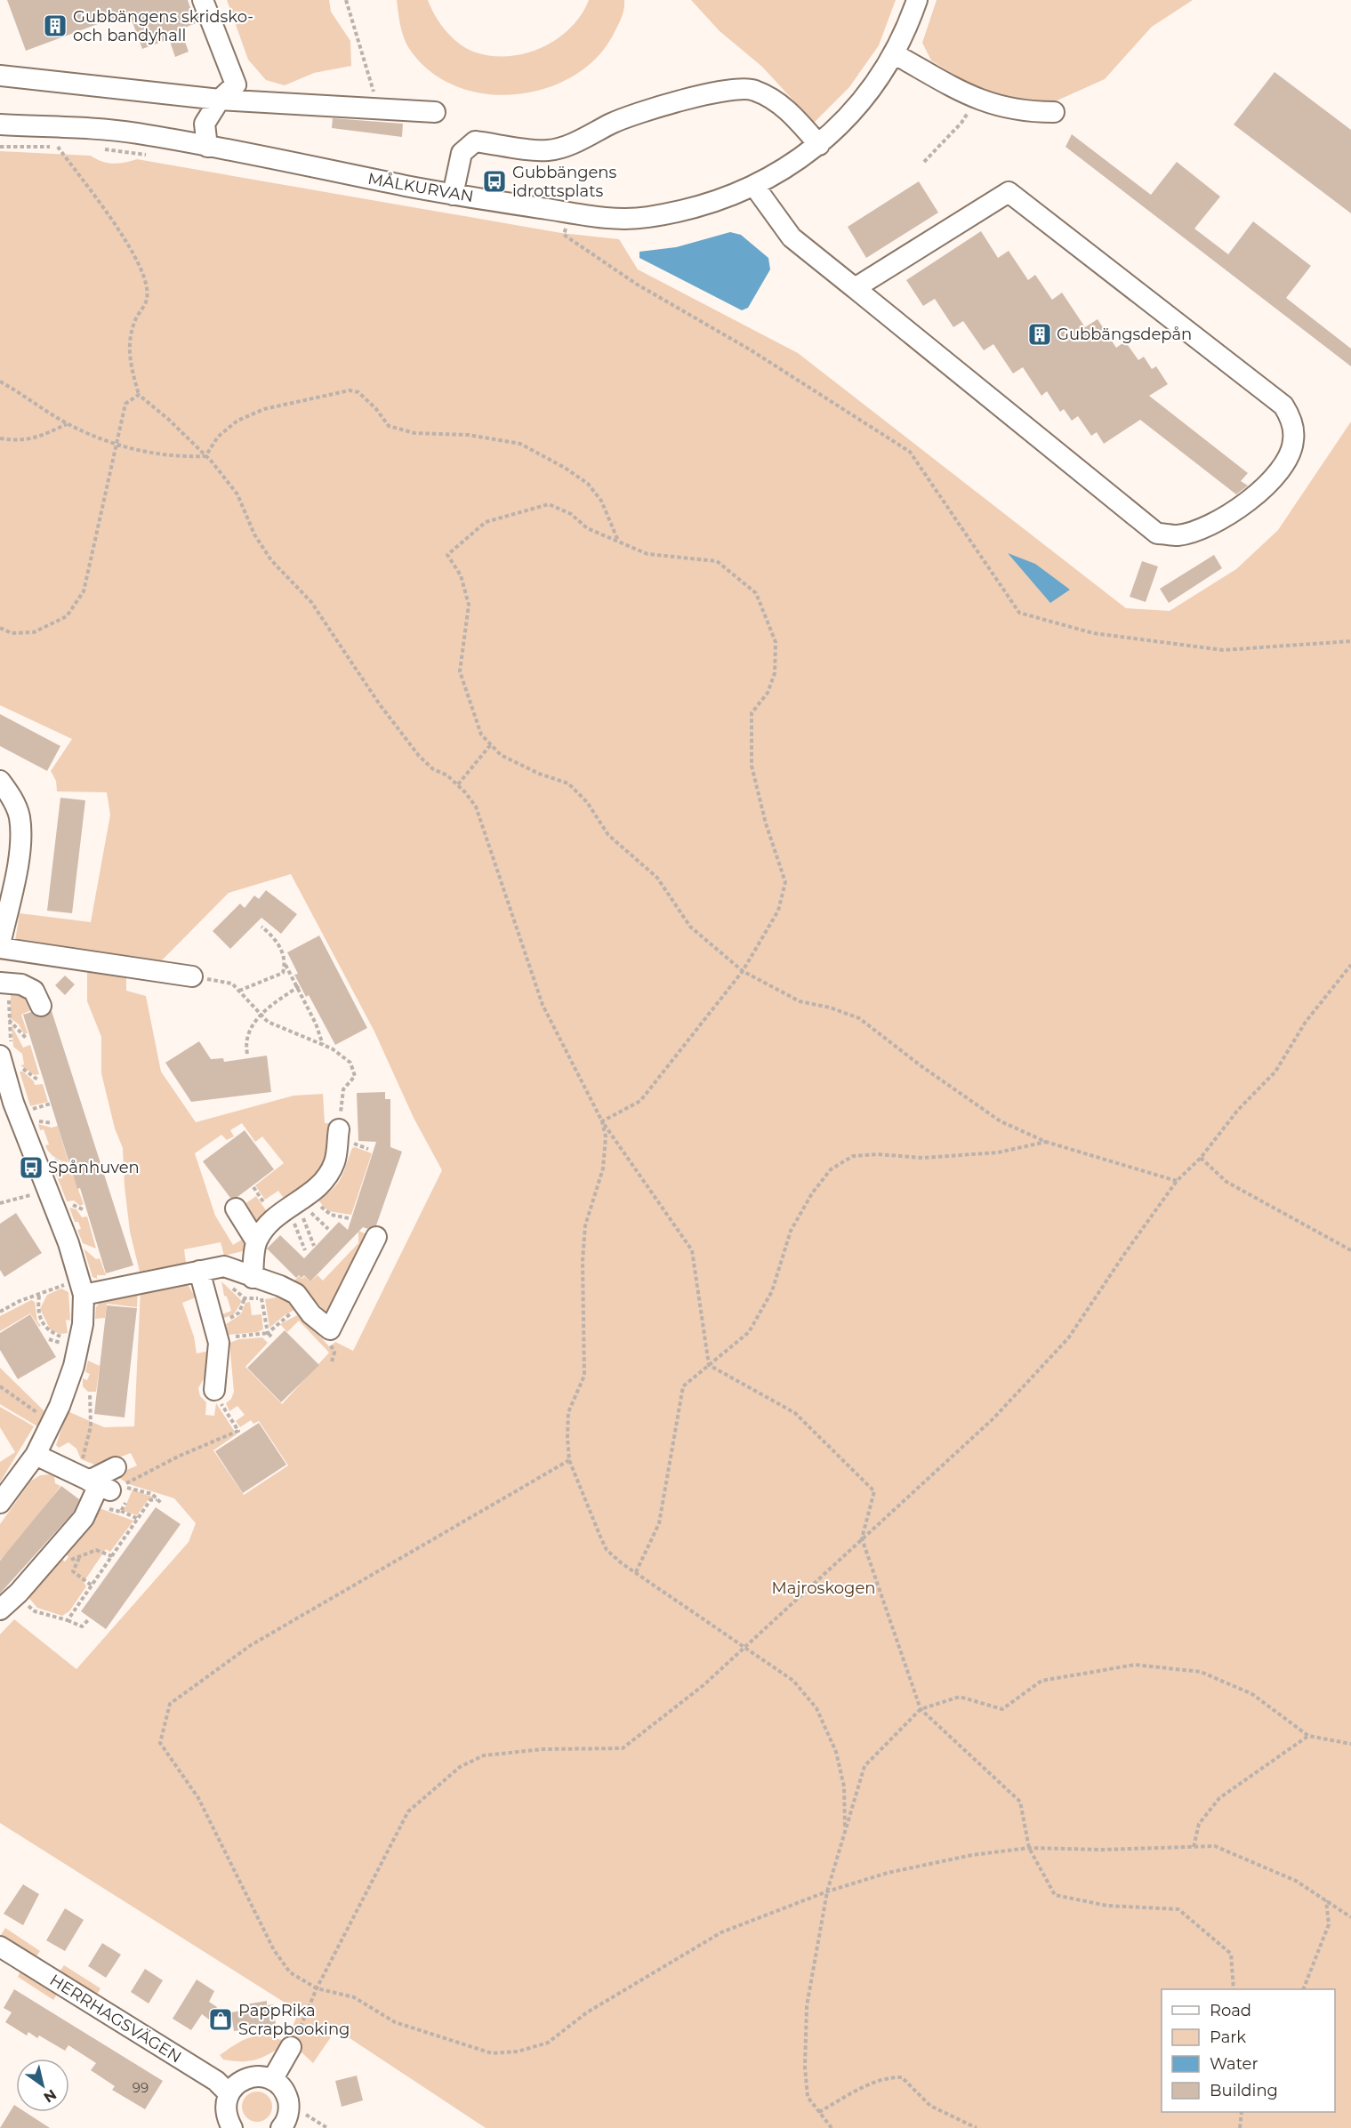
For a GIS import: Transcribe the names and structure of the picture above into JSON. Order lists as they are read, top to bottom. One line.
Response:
{"streets":{"street":["MÅLKURVAN","HERRHAGSVÄGEN"]},"parks":["Majroskogen"],"places":{"building":["Gubbängens skridsko- och bandyhall","Gubbängsdepån"],"bus stop":["Gubbängens idrottsplats","Spånhuven"],"shop":["PappRika Scrapbooking"]},"house_numbers":["99"],"legend":["Road","Park","Water","Building"],"north":"bottom right"}
